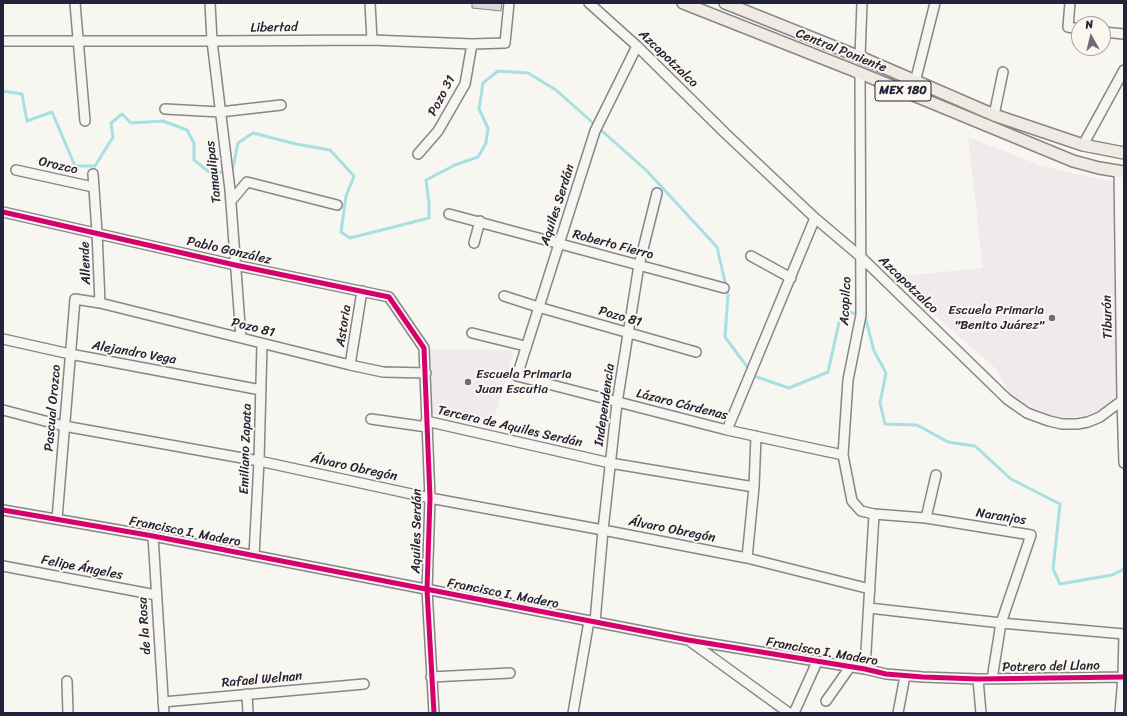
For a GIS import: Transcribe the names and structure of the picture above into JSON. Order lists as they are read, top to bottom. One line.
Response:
{"streets":{"main road":["Central Poniente","MEX 180"],"street":["Libertad","Azcapotzalco","Pozo 31","Orozco","Tamaulipas","Aquiles Serdán","Roberto Fierro","Pablo González","Allende","Acopilco","Pozo 81","Tiburón","Astoria","Alejandro Vega","Independencia","Lázaro Cárdenas","Pascual Orozco","Tercera de Aquiles Serdán","Emiliano Zapata","Álvaro Obregón","Naranjos","Francisco I. Madero","Felipe Ángeles","de la Rosa","Potrero del Llano","Rafael Welnan"]},"crossings":[["Libertad","Pozo 31"],["Libertad","Tamaulipas"],["Central Poniente","Acopilco"],["Central Poniente","Tiburón"],["Azcapotzalco","Aquiles Serdán"],["Azcapotzalco","Acopilco"],["Azcapotzalco","Tiburón"],["Orozco","Allende"],["Tamaulipas","Pablo González"],["Tamaulipas","Pozo 81"],["Aquiles Serdán","Roberto Fierro"],["Aquiles Serdán","Pablo González"],["Aquiles Serdán","Pozo 81"],["Aquiles Serdán","Lázaro Cárdenas"],["Aquiles Serdán","Tercera de Aquiles Serdán"],["Aquiles Serdán","Álvaro Obregón"],["Aquiles Serdán","Francisco I. Madero"],["Roberto Fierro","Independencia"],["Pablo González","Allende"],["Pablo González","Astoria"],["Allende","Pozo 81"],["Acopilco","Lázaro Cárdenas"],["Acopilco","Naranjos"],["Acopilco","Francisco I. Madero"],["Pozo 81","Astoria"],["Pozo 81","Independencia"],["Pozo 81","Pascual Orozco"],["Pozo 81","Emiliano Zapata"],["Alejandro Vega","Pascual Orozco"],["Alejandro Vega","Emiliano Zapata"],["Independencia","Lázaro Cárdenas"],["Independencia","Tercera de Aquiles Serdán"],["Independencia","Álvaro Obregón"],["Independencia","Francisco I. Madero"],["Pascual Orozco","Álvaro Obregón"],["Pascual Orozco","Francisco I. Madero"],["Emiliano Zapata","Álvaro Obregón"],["Emiliano Zapata","Francisco I. Madero"],["Álvaro Obregón","Francisco I. Madero"],["Naranjos","Francisco I. Madero"],["Naranjos","Potrero del Llano"],["Francisco I. Madero","de la Rosa"],["Francisco I. Madero","Potrero del Llano"],["Felipe Ángeles","de la Rosa"],["de la Rosa","Rafael Welnan"]],"places":["Escuela Primaria \"Benito Juárez\"","Escuela Primaria Juan Escutia"],"north":"top"}
